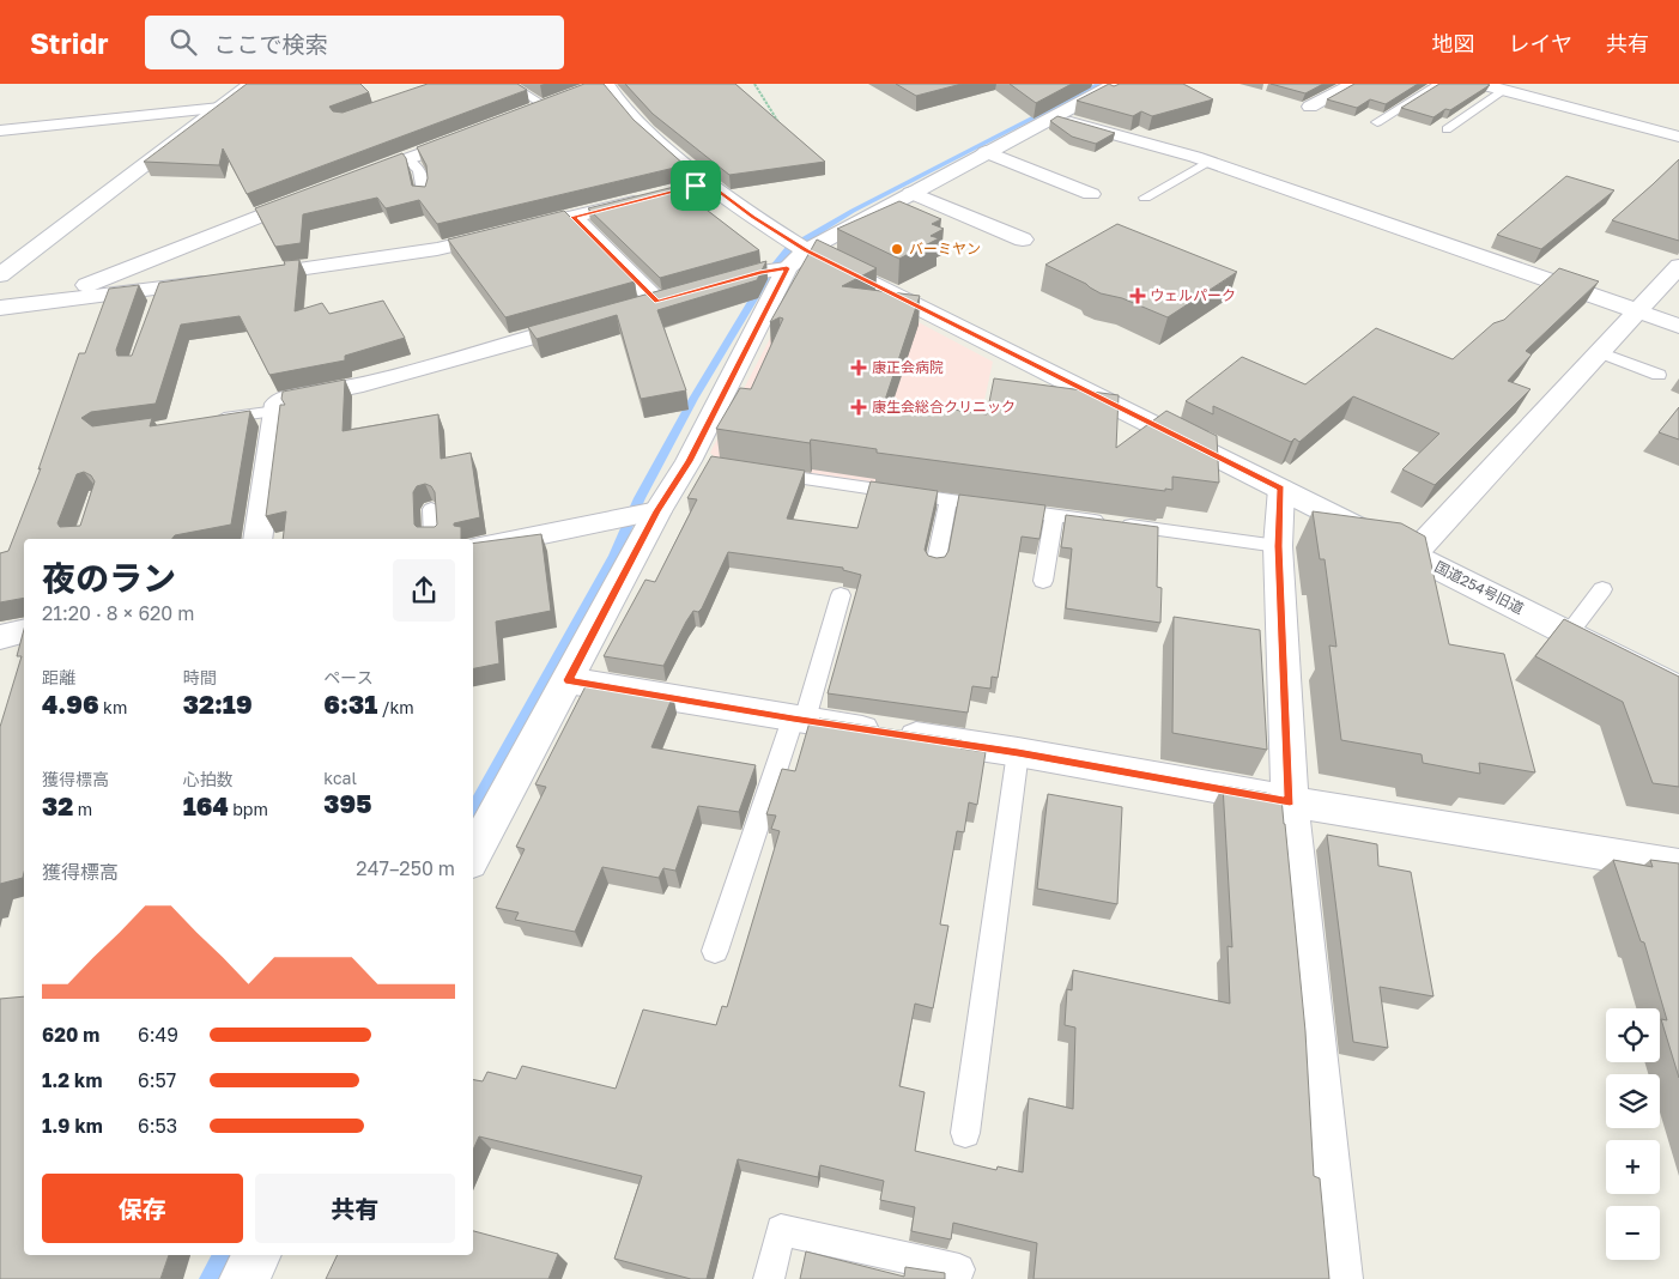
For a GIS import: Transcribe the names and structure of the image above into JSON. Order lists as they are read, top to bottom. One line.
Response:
{"streets":{"street":["国道254号旧道"]},"places":{"other":["バーミヤン"],"health":["ウェルパーク","康正会病院","康生会総合クリニック"]},"page":{"header":"Stridr","search":"ここで検索","nav":["地図","レイヤ","共有"],"heading":["夜のラン","21:20 · 8 × 620 m"],"stats":[["距離","4.96 km"],["時間","32:19"],["ペース","6:31 /km"],["獲得標高","32 m"],["心拍数","164 bpm"],["kcal","395"]],"chart":["獲得標高","247–250 m"],"map_buttons":["+","−"],"list":[{"name":"620 m","note":"6:49"},{"name":"1.2 km","note":"6:57"},{"name":"1.9 km","note":"6:53"}],"buttons":["保存","共有"]}}
